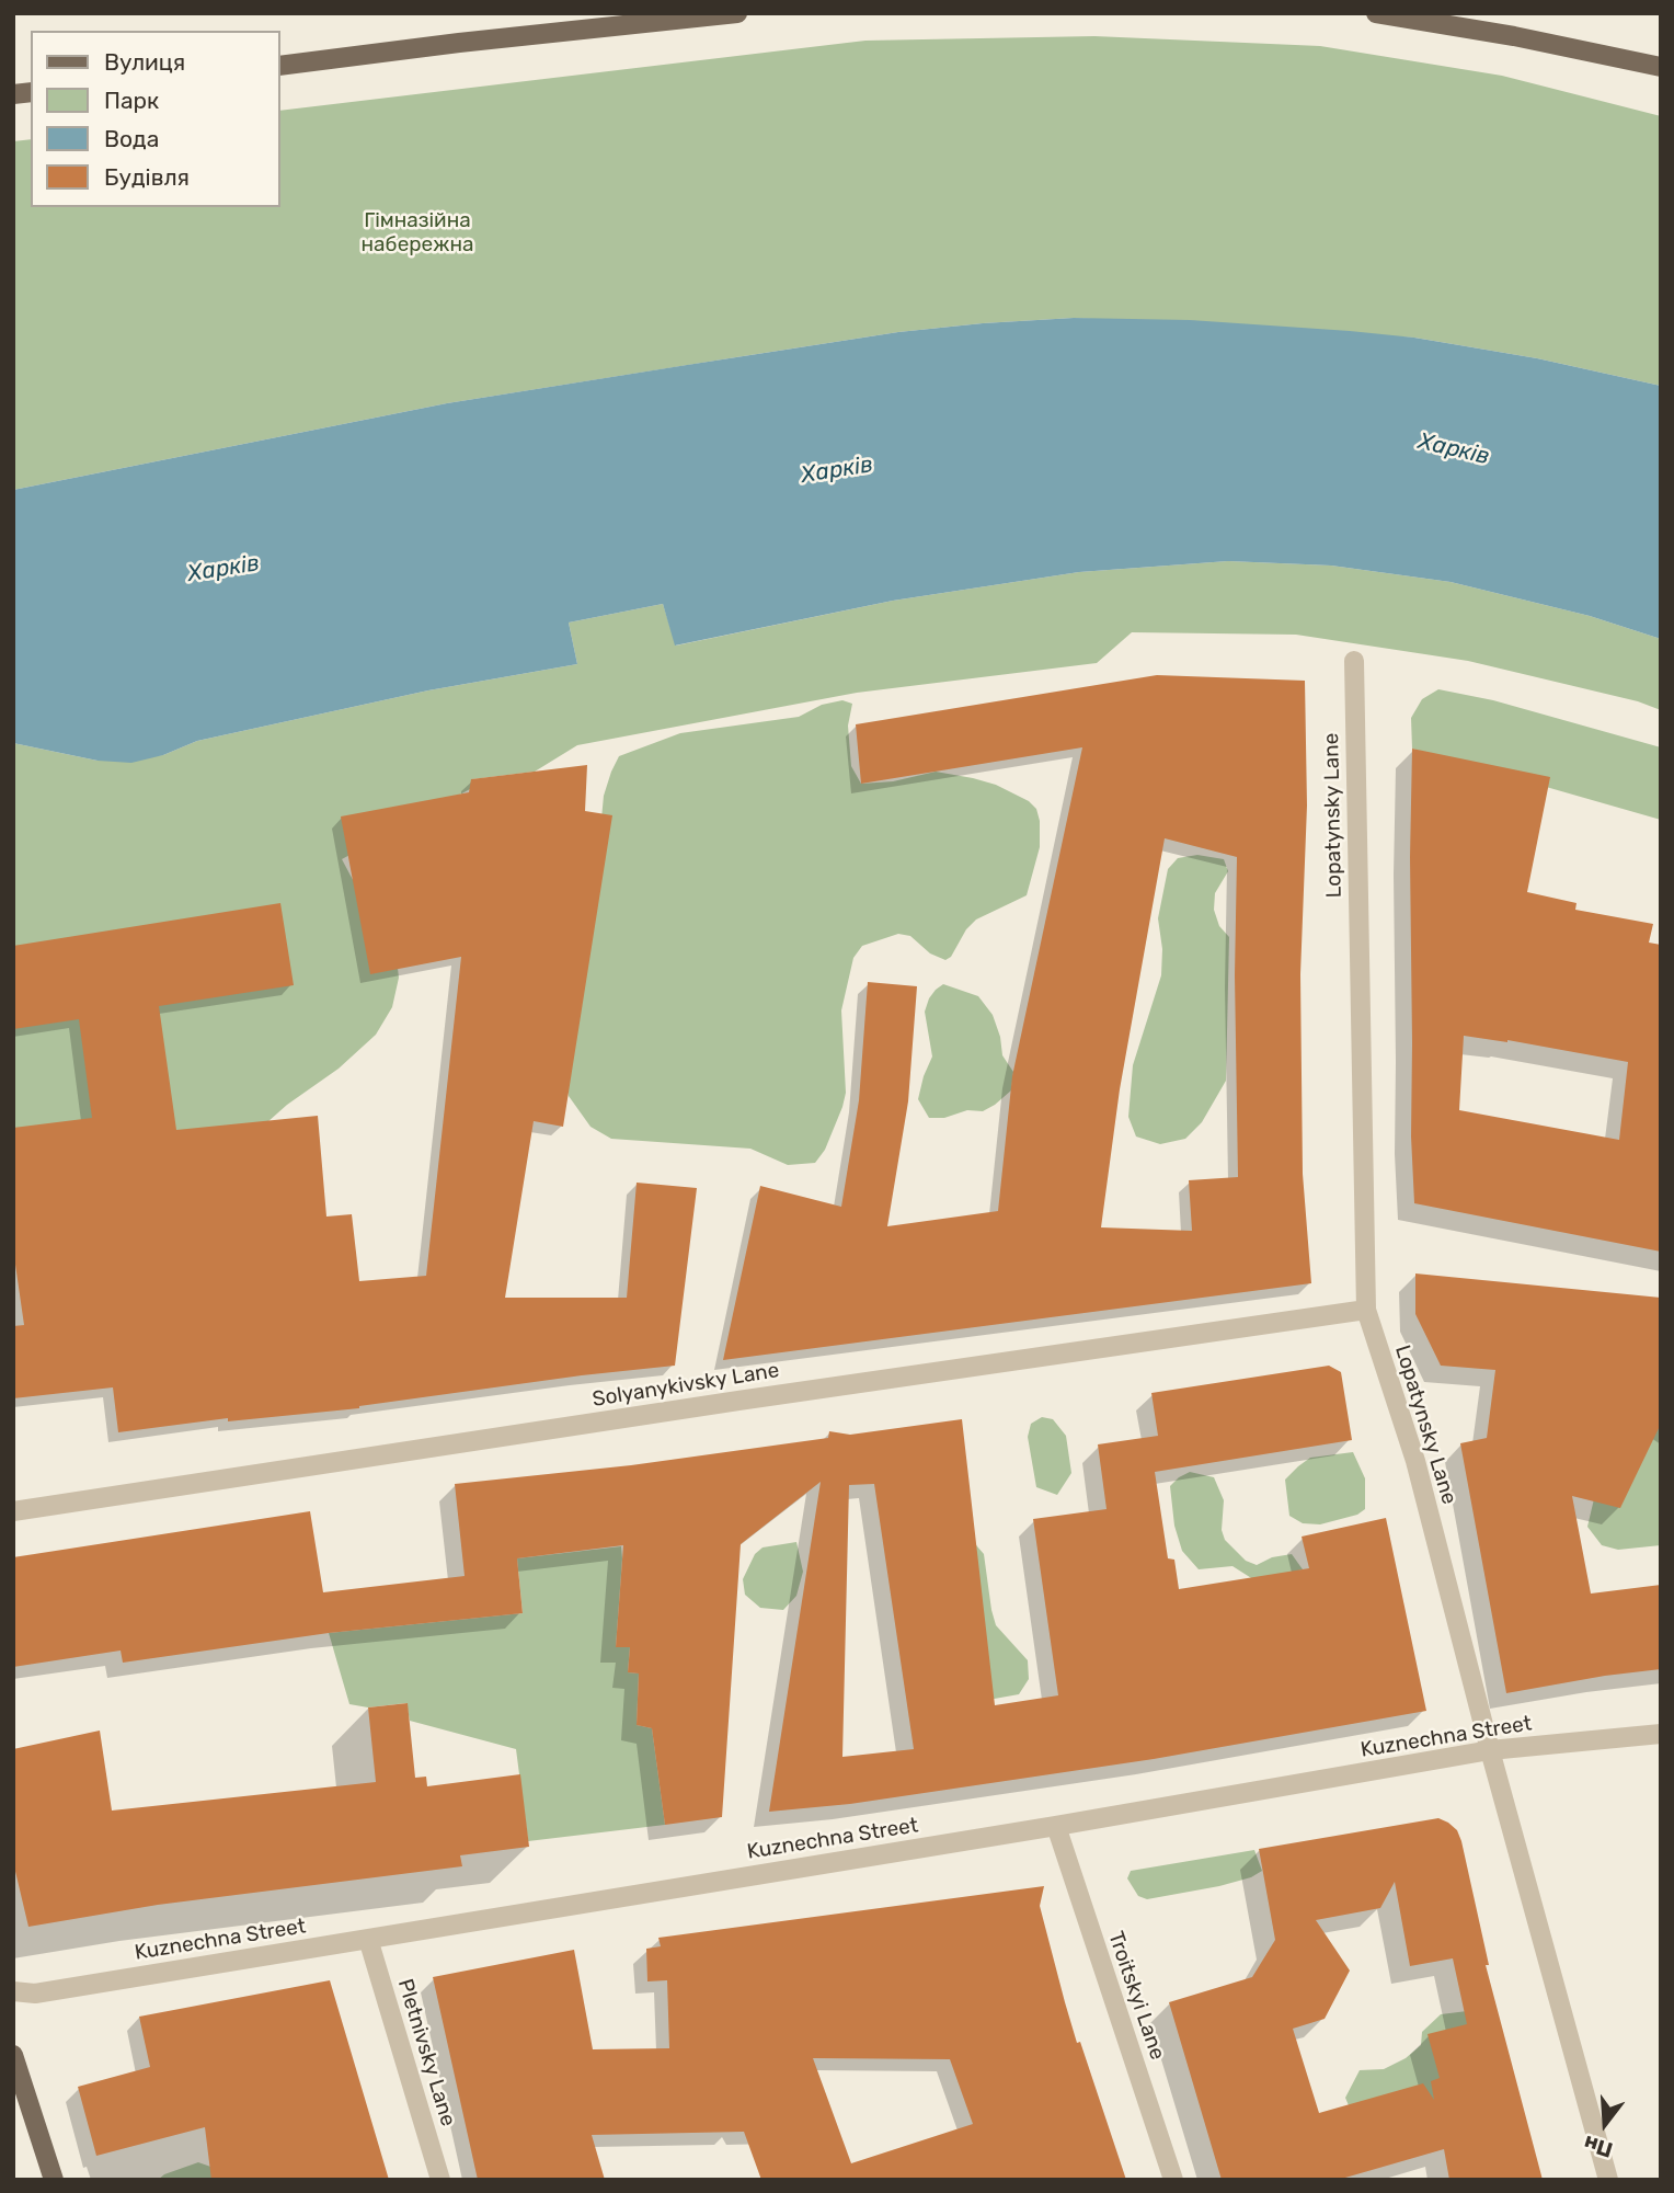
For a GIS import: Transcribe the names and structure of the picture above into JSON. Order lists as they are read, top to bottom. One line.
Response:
{"streets":{"street":["Lopatynsky Lane","Solyanykivsky Lane","Kuznechna Street","Troitskyi Lane","Pletnivsky Lane"]},"crossings":[["Lopatynsky Lane","Solyanykivsky Lane"],["Lopatynsky Lane","Kuznechna Street"],["Kuznechna Street","Troitskyi Lane"],["Kuznechna Street","Pletnivsky Lane"]],"water":["Харків"],"parks":["Гімназійна набережна"],"legend":["Вулиця","Парк","Вода","Будівля"],"north":"bottom"}
